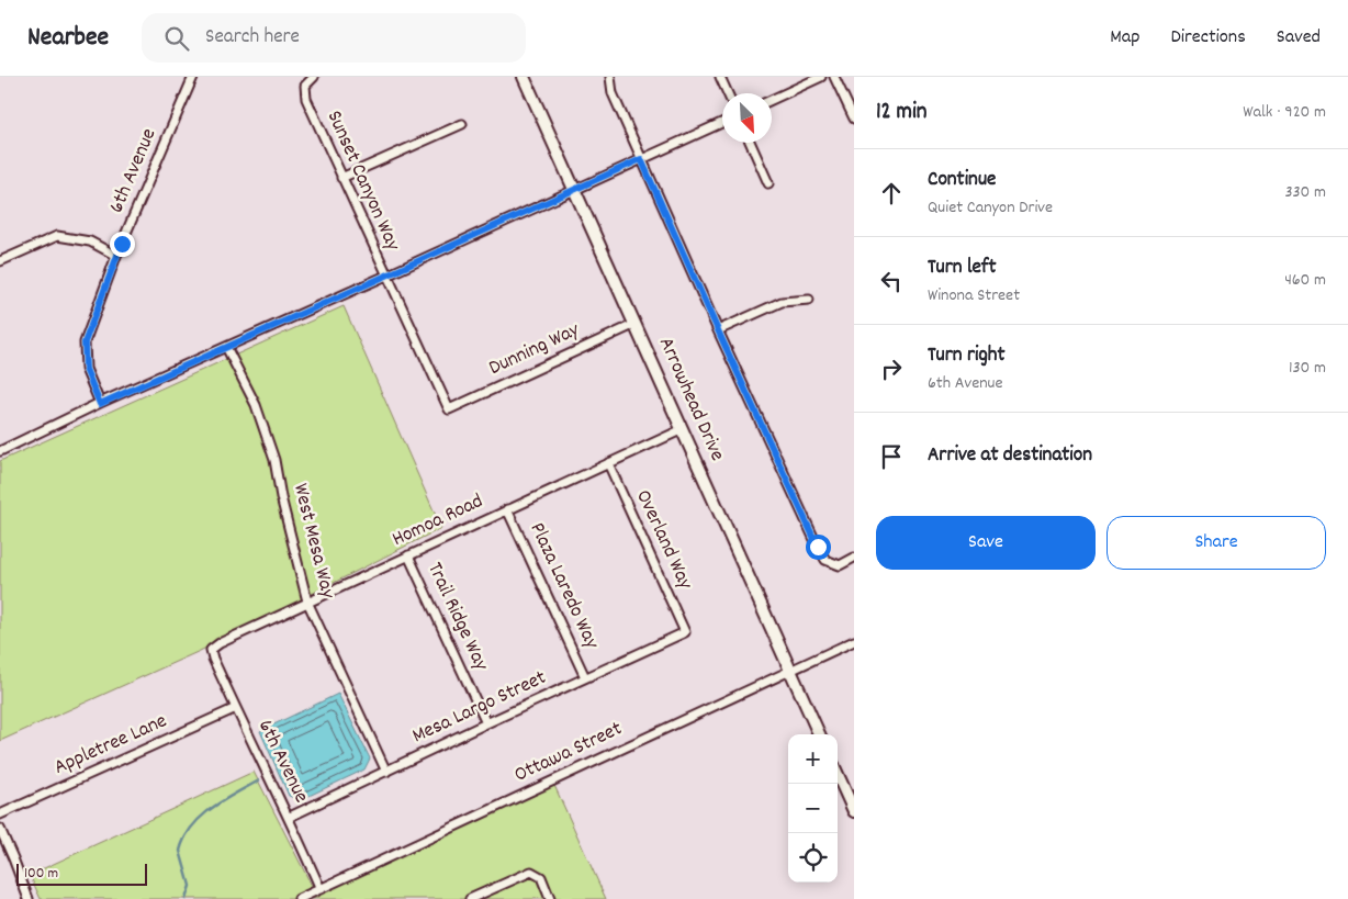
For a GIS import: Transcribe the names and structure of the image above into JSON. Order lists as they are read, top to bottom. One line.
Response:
{"streets":{"main road":["Arrowhead Drive"],"street":["6th Avenue","Sunset Canyon Way","Dunning Way","Homoa Road","Overland Way","West Mesa Way","Plaza Laredo Way","Trail Ridge Way","Mesa Largo Street","Appletree Lane","Ottawa Street"]},"crossings":[["6th Avenue","Homoa Road"],["6th Avenue","Mesa Largo Street"],["6th Avenue","Appletree Lane"],["6th Avenue","Ottawa Street"],["Sunset Canyon Way","Dunning Way"],["Dunning Way","Arrowhead Drive"],["Arrowhead Drive","Homoa Road"],["Arrowhead Drive","Ottawa Street"],["Homoa Road","Overland Way"],["Homoa Road","West Mesa Way"],["Homoa Road","Plaza Laredo Way"],["Homoa Road","Trail Ridge Way"],["Overland Way","Mesa Largo Street"],["West Mesa Way","Mesa Largo Street"],["Plaza Laredo Way","Mesa Largo Street"],["Trail Ridge Way","Mesa Largo Street"]],"scale_bar":"100 m","north":"bottom right","page":{"header":"Nearbee","search":"Search here","nav":["Map","Directions","Saved"],"heading":["12 min","Walk · 920 m"],"list":[["Continue","Quiet Canyon Drive","330 m"],["Turn left","Winona Street","460 m"],["Turn right","6th Avenue","130 m"],"Arrive at destination"],"buttons":["Save","Share"],"map_buttons":["+","−"],"scale":"100 m"}}
